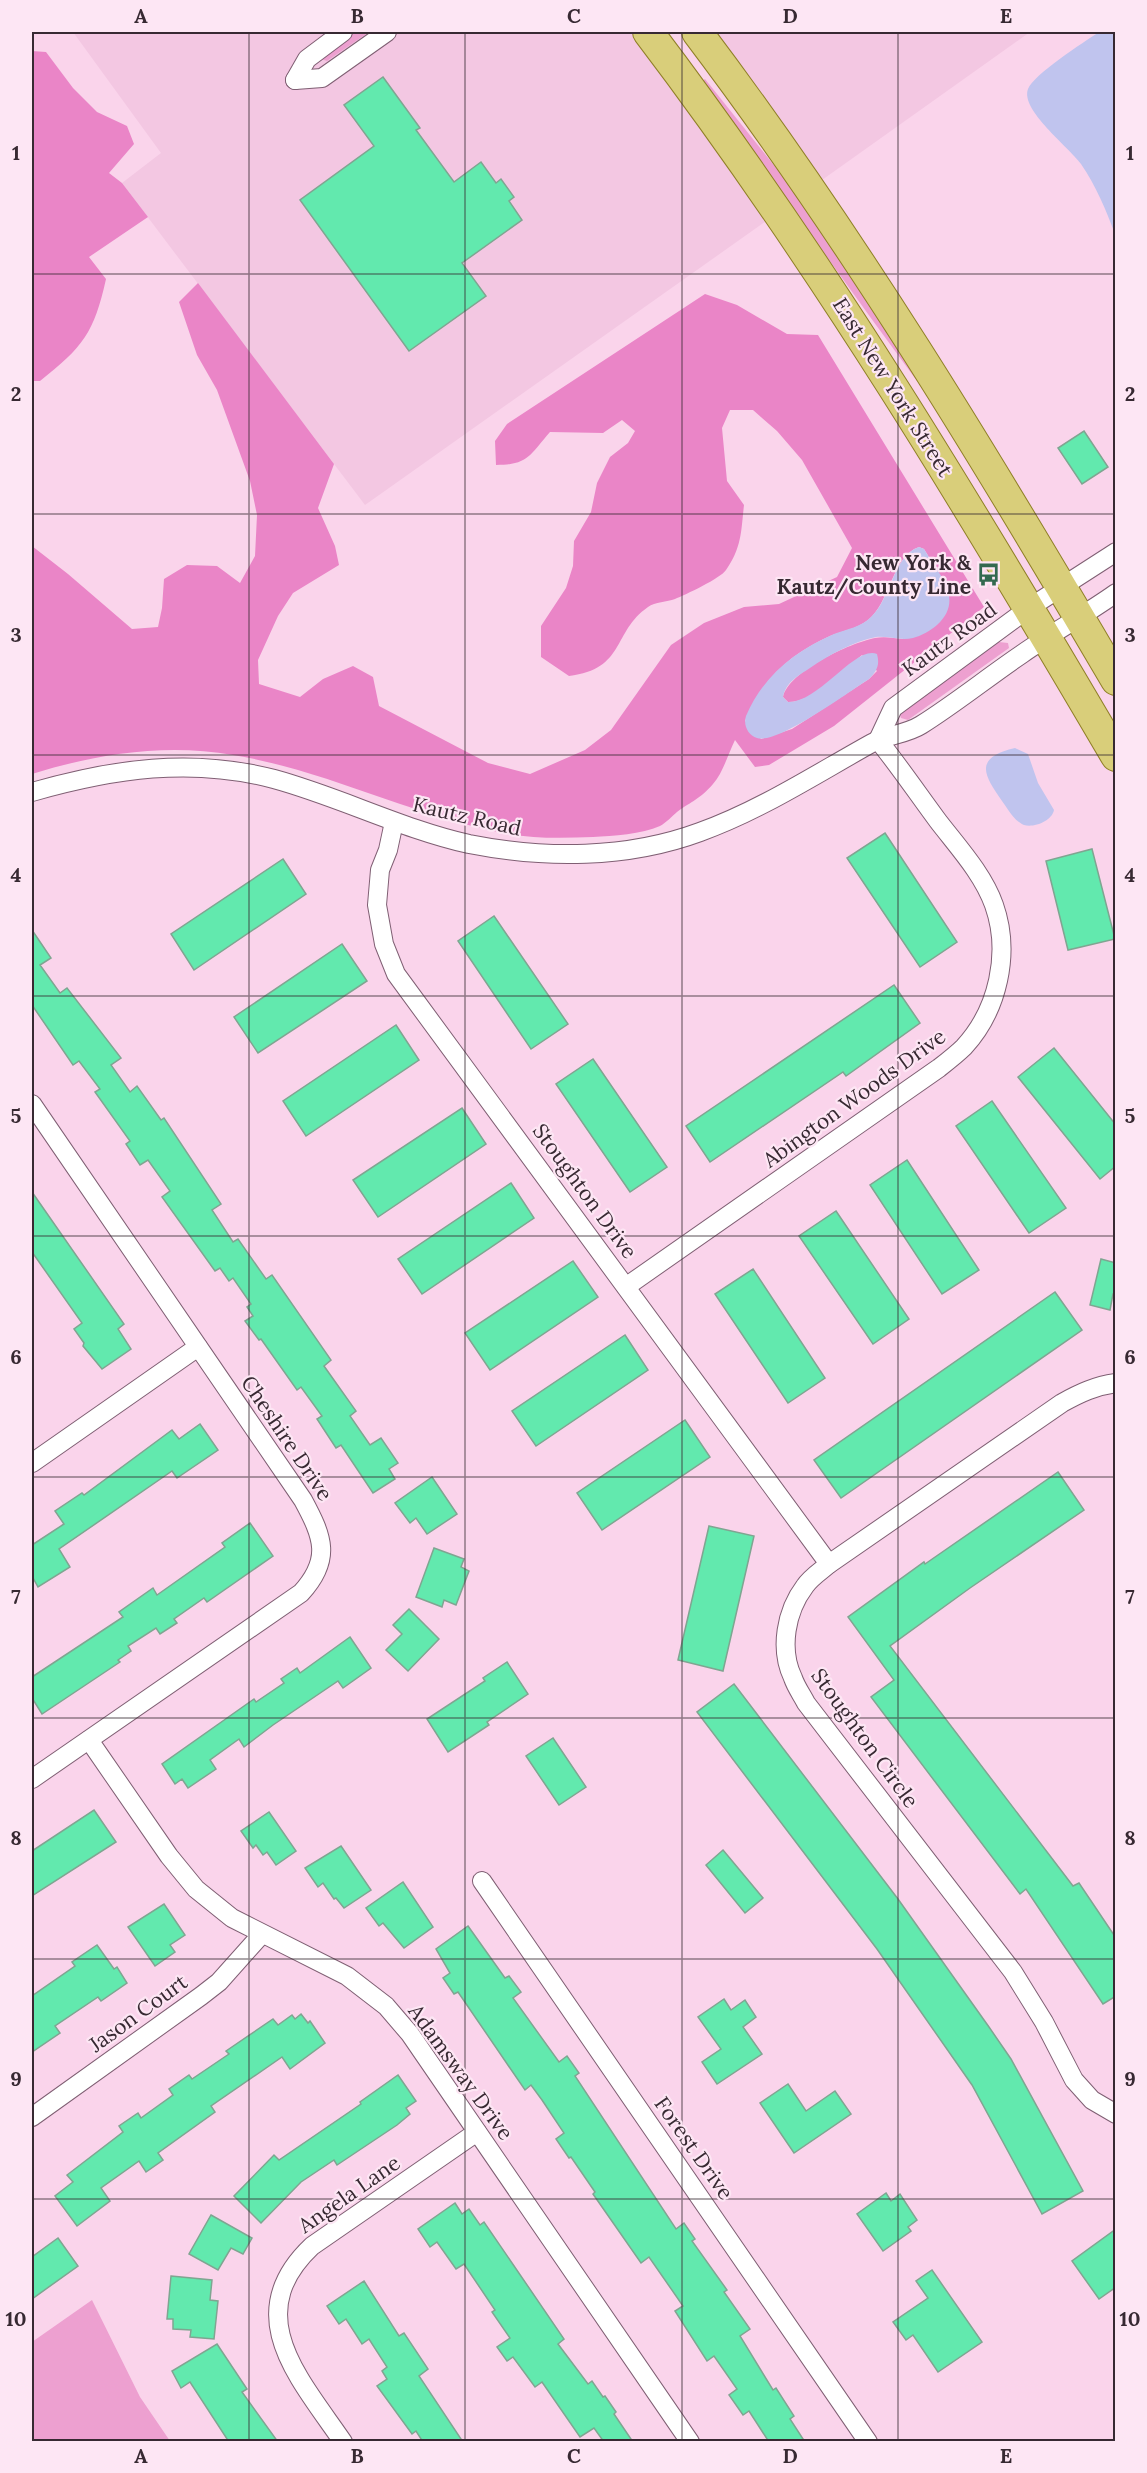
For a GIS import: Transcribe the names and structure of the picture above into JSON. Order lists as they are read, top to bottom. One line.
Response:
{"streets":{"main road":["East New York Street"],"street":["Kautz Road","Abington Woods Drive","Stoughton Drive","Cheshire Drive","Stoughton Circle","Jason Court","Adamsway Drive","Forest Drive","Angela Lane"]},"crossings":[["East New York Street","Kautz Road"],["Kautz Road","Abington Woods Drive"],["Kautz Road","Stoughton Drive"],["Abington Woods Drive","Stoughton Drive"],["Stoughton Drive","Stoughton Circle"],["Cheshire Drive","Adamsway Drive"],["Jason Court","Adamsway Drive"],["Adamsway Drive","Angela Lane"]],"places":{"bus stop":["New York & Kautz/County Line"]},"grid":{"columns":["A","B","C","D","E"],"rows":["1","2","3","4","5","6","7","8","9","10"]}}
